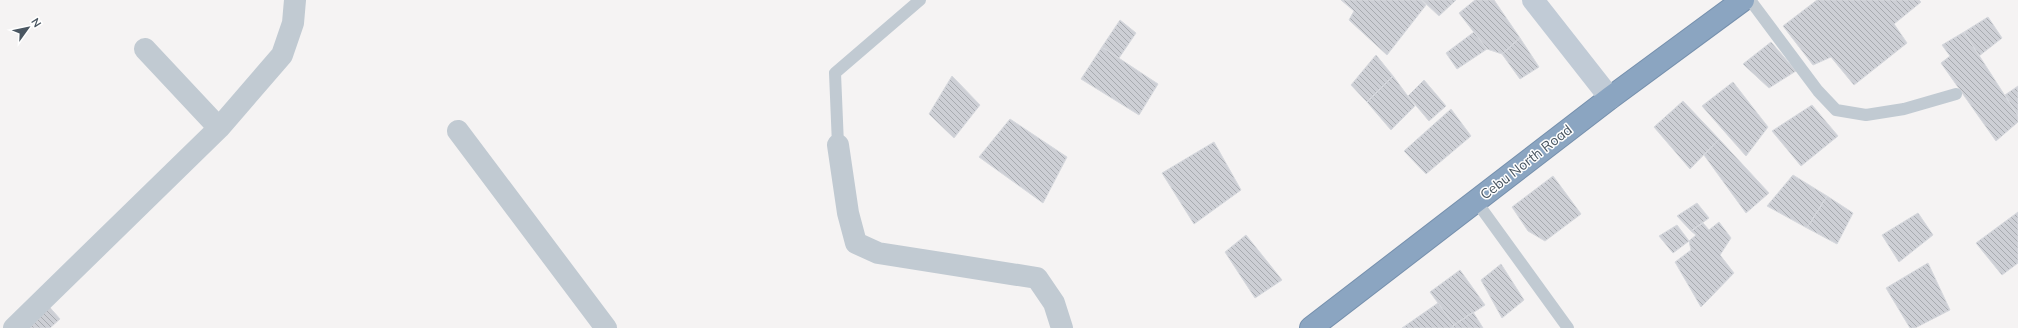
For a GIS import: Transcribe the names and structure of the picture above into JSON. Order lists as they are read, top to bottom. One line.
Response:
{"streets":{"highway":["Cebu North Road"]},"north":"top right"}
